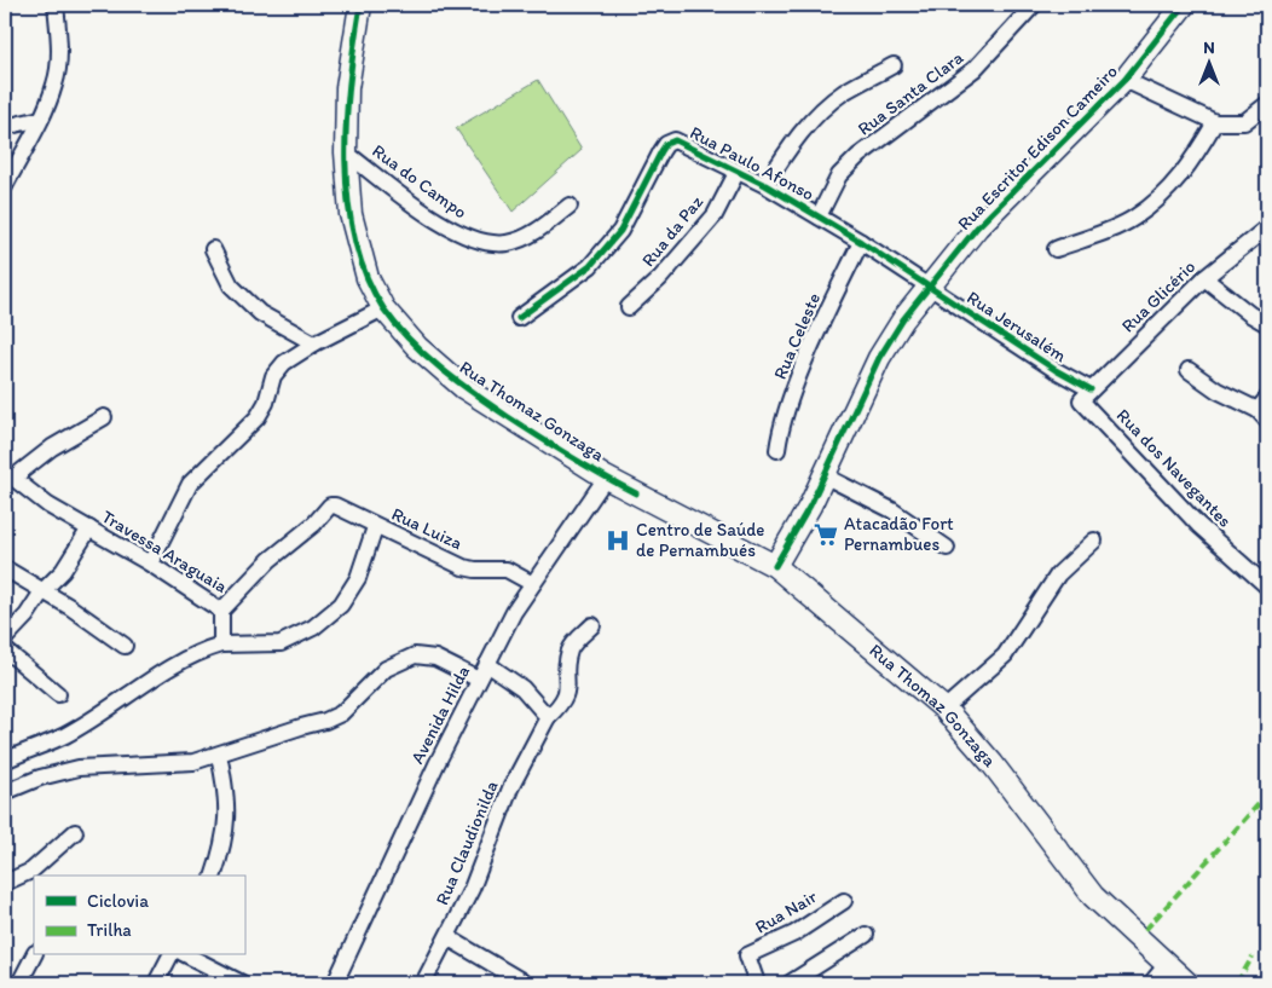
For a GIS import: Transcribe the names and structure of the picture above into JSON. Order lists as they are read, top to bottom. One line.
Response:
{"streets":{"main road":["Rua Escritor Edison Cameiro","Rua Thomaz Gonzaga"],"street":["Rua Santa Clara","Rua Paulo Afonso","Rua do Campo","Rua da Paz","Rua Glicério","Rua Jerusalém","Rua Celeste","Rua dos Navegantes","Rua Luiza","Travessa Araguaia","Avenida Hilda","Rua Claudionilda","Rua Nair"]},"crossings":[["Rua Santa Clara","Rua Paulo Afonso"],["Rua Escritor Edison Cameiro","Rua Paulo Afonso"],["Rua Escritor Edison Cameiro","Rua Jerusalém"],["Rua Escritor Edison Cameiro","Rua Thomaz Gonzaga"],["Rua Paulo Afonso","Rua da Paz"],["Rua Paulo Afonso","Rua Jerusalém"],["Rua Paulo Afonso","Rua Celeste"],["Rua do Campo","Rua Thomaz Gonzaga"],["Rua Glicério","Rua Jerusalém"],["Rua Glicério","Rua dos Navegantes"],["Rua Jerusalém","Rua dos Navegantes"],["Rua Thomaz Gonzaga","Avenida Hilda"],["Rua Luiza","Travessa Araguaia"],["Rua Luiza","Avenida Hilda"]],"places":{"supermarket":["Atacadão Fort Pernambues"],"hospital":["Centro de Saúde de Pernambués"]},"legend":["Ciclovia","Trilha"],"north":"top"}
